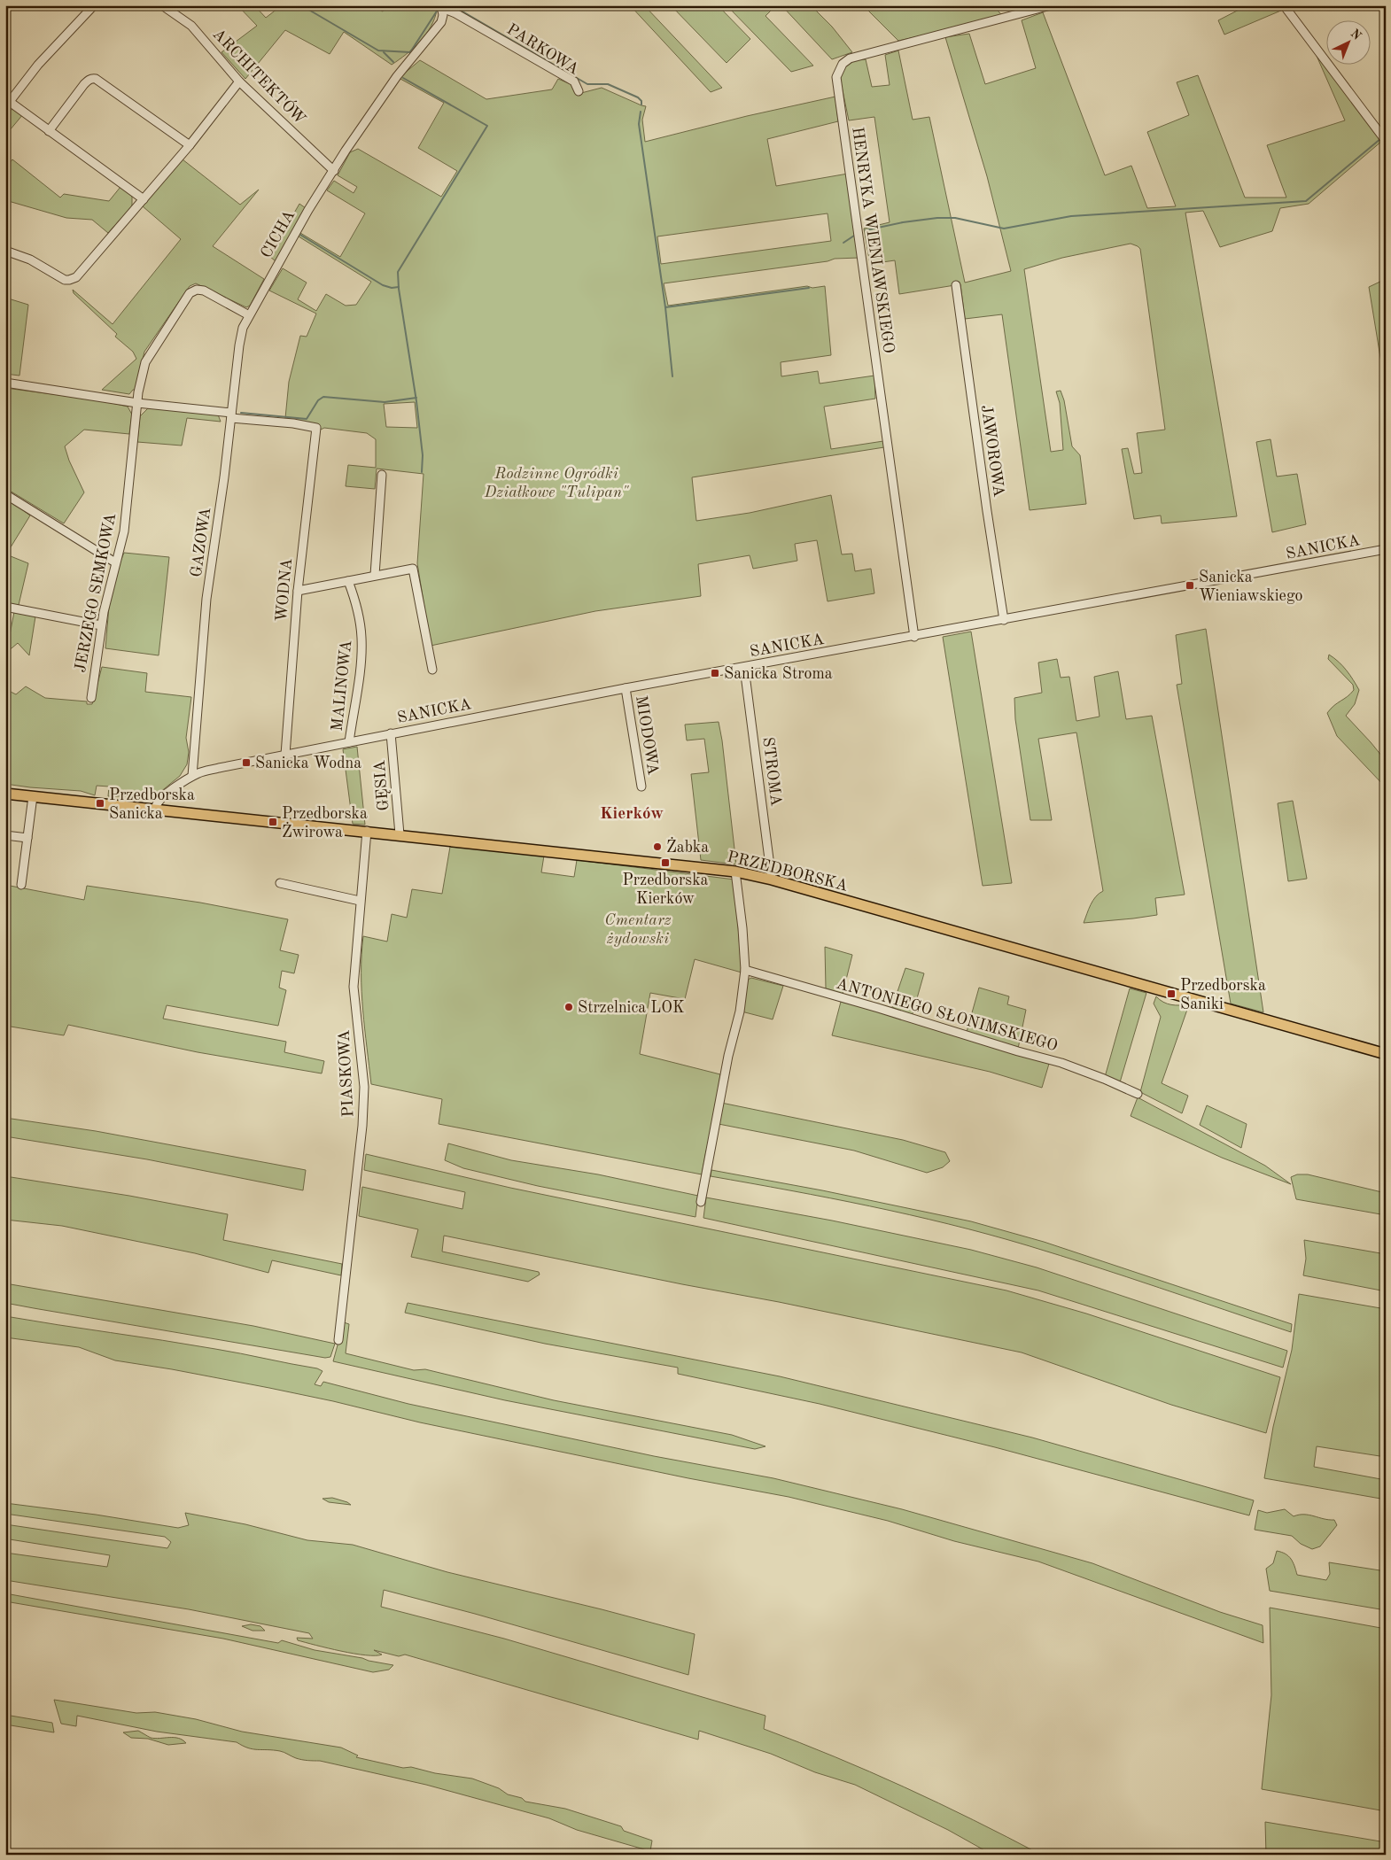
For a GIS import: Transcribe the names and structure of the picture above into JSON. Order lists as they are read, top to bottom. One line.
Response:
{"streets":{"main road":["PRZEDBORSKA"],"street":["PARKOWA","ARCHITEKTÓW","CICHA","HENRYKA WIENIAWSKIEGO","JAWOROWA","GAZOWA","SANICKA","WODNA","JERZEGO SEMKOWA","MALINOWA","MIODOWA","STROMA","GĘSIA","ANTONIEGO SŁONIMSKIEGO","PIASKOWA"]},"crossings":[["PARKOWA","CICHA"],["ARCHITEKTÓW","CICHA"],["CICHA","GAZOWA"],["HENRYKA WIENIAWSKIEGO","SANICKA"],["JAWOROWA","SANICKA"],["GAZOWA","SANICKA"],["GAZOWA","WODNA"],["SANICKA","WODNA"],["SANICKA","MALINOWA"],["SANICKA","MIODOWA"],["SANICKA","STROMA"],["SANICKA","GĘSIA"],["SANICKA","PRZEDBORSKA"],["STROMA","PRZEDBORSKA"],["GĘSIA","PRZEDBORSKA"],["PRZEDBORSKA","PIASKOWA"]],"districts":["Kierków"],"parks":["Rodzinne Ogródki Działkowe \"Tulipan\"","Cmentarz żydowski"],"places":{"transit":["Sanicka Wieniawskiego","Sanicka Stroma","Sanicka Wodna","Przedborska Sanicka","Przedborska Żwirowa","Przedborska Kierków","Przedborska Saniki"],"other":["Żabka","Strzelnica LOK"]},"north":"top right"}
